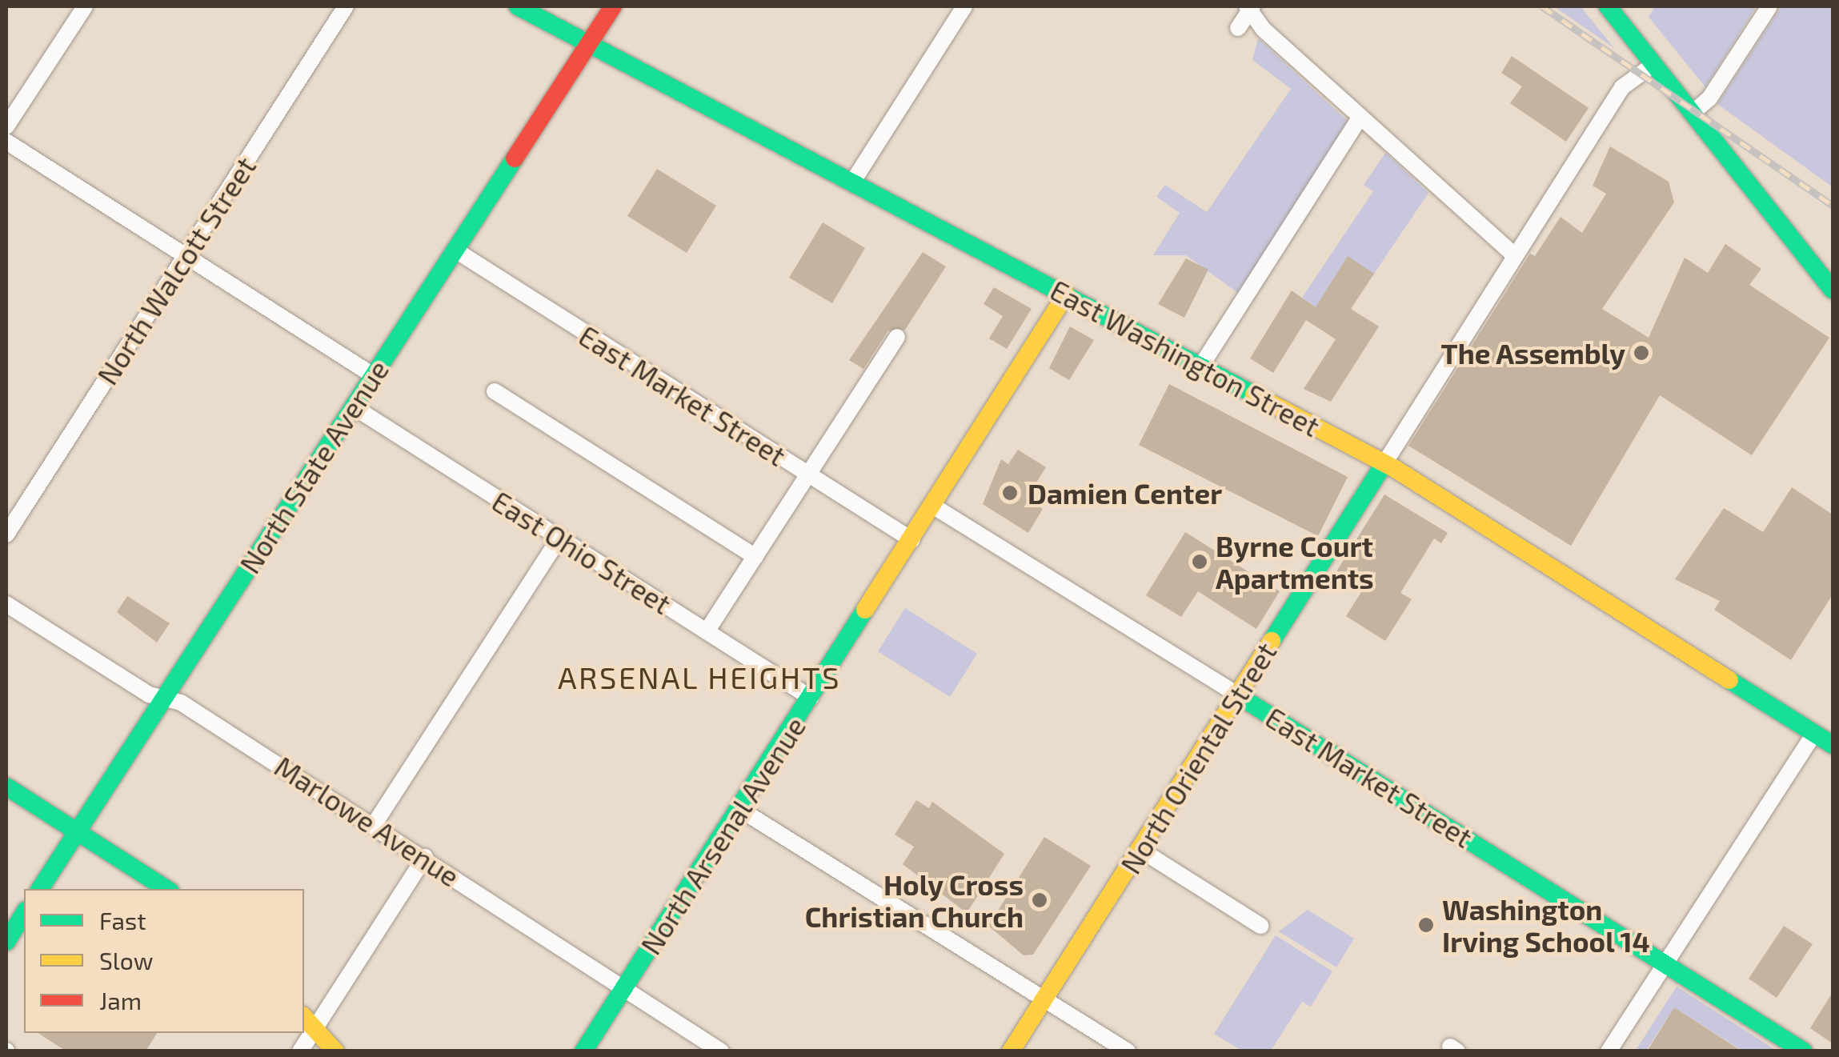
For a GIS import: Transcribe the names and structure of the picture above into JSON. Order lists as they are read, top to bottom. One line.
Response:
{"streets":{"street":["North Walcott Street","East Washington Street","East Market Street","North State Avenue","East Ohio Street","North Oriental Street","Marlowe Avenue","North Arsenal Avenue"]},"crossings":[["East Washington Street","North State Avenue"],["East Washington Street","North Oriental Street"],["East Washington Street","North Arsenal Avenue"],["East Market Street","North State Avenue"],["East Market Street","North Oriental Street"],["East Market Street","North Arsenal Avenue"],["North State Avenue","East Ohio Street"],["North State Avenue","Marlowe Avenue"],["East Ohio Street","North Arsenal Avenue"],["Marlowe Avenue","North Arsenal Avenue"]],"districts":["ARSENAL HEIGHTS"],"places":["The Assembly","Damien Center","Byrne Court Apartments","Holy Cross Christian Church","Washington Irving School 14"],"legend":["Fast","Slow","Jam"]}
